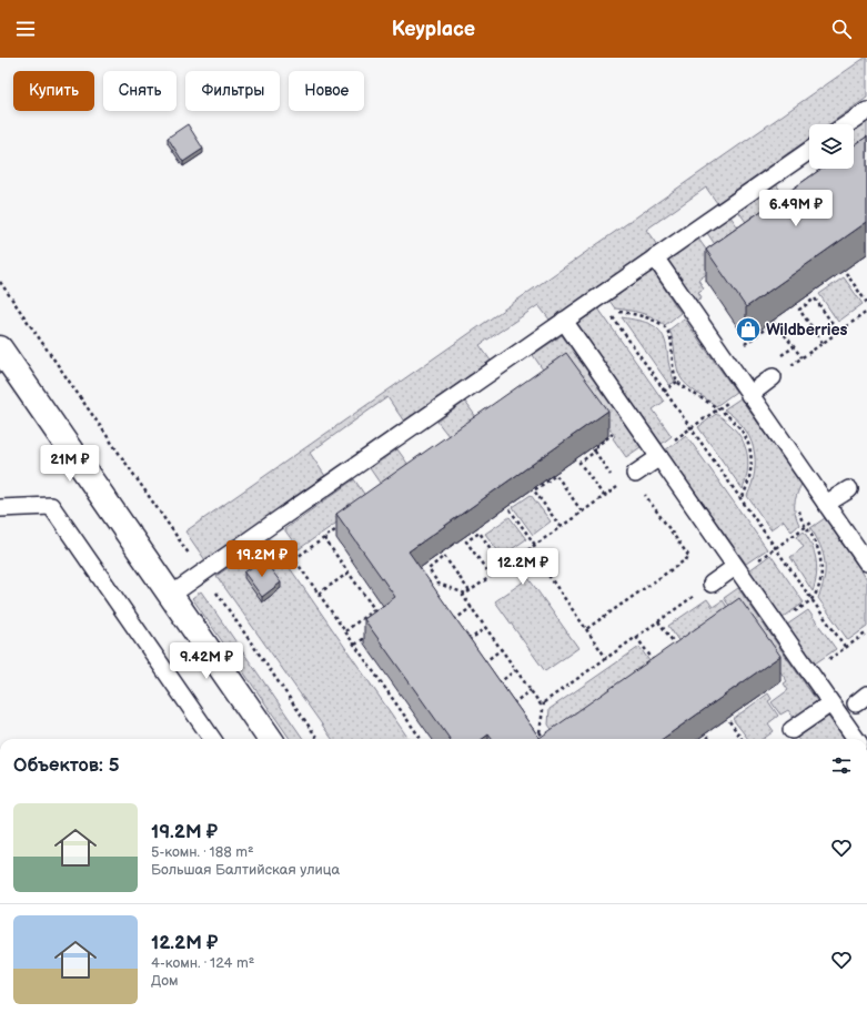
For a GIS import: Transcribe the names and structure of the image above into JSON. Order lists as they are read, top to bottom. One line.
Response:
{"places":{"shop":["Wildberries"]},"page":{"header":"Keyplace","chip":["Купить","Снять","Фильтры","Новое"],"price":["6.49M ₽","21M ₽","19.2M ₽","12.2M ₽","9.42M ₽"],"heading":"Объектов: 5","list":[{"name":"19.2M ₽","note":"5-комн. · 188 m² · Большая Балтийская улица"},{"name":"12.2M ₽","note":"4-комн. · 124 m² · Дом"}]}}
